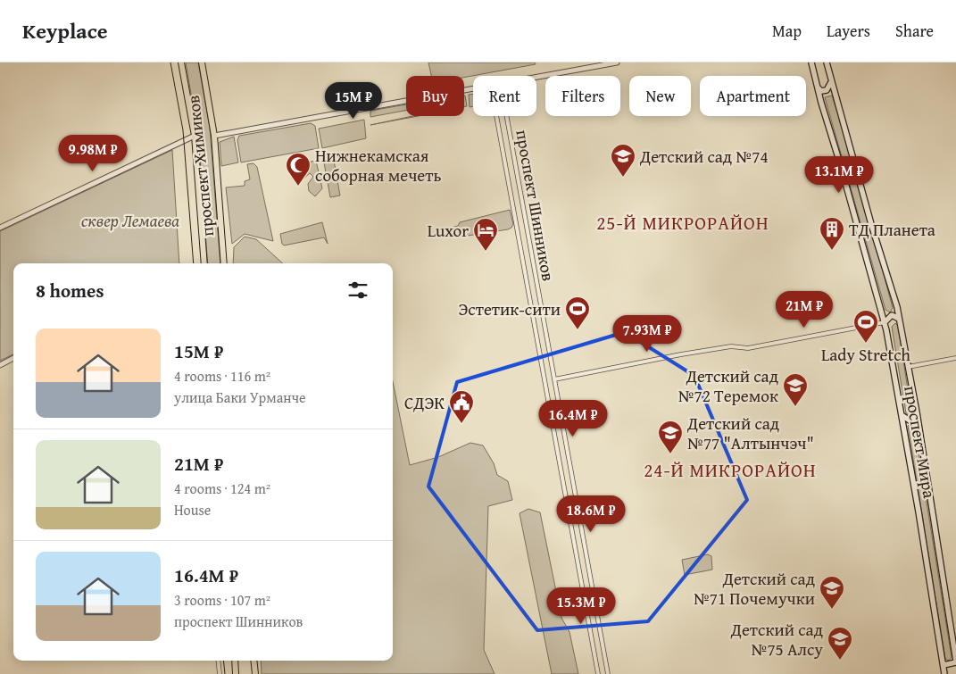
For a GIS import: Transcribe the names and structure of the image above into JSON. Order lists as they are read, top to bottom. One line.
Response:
{"streets":{"main road":["проспект Химиков","проспект Мира"],"street":["проспект Шинников"]},"districts":["25-Й МИКРОРАЙОН","24-Й МИКРОРАЙОН"],"parks":["сквер Лемаева"],"places":{"school or university":["Детский сад №74","Детский сад №72 Теремок","Детский сад №77 \"Алтынчэч\"","Детский сад №71 Почемучки","Детский сад №75 Алсу"],"mosque":["Нижнекамская соборная мечеть"],"building":["ТД Планета"],"hotel":["Luxor"],"sports":["Эстетик-сити","Lady Stretch"],"public building":["СДЭК"]},"page":{"header":"Keyplace","nav":["Map","Layers","Share"],"chip":["Buy","Rent","Filters","New","Apartment"],"price":["15M ₽","9.98M ₽","13.1M ₽","21M ₽","7.93M ₽","16.4M ₽","18.6M ₽","15.3M ₽"],"heading":"8 homes","list":[{"name":"15M ₽","note":"4 rooms · 116 m² · улица Баки Урманче"},{"name":"21M ₽","note":"4 rooms · 124 m² · House"},{"name":"16.4M ₽","note":"3 rooms · 107 m² · проспект Шинников"}]}}
